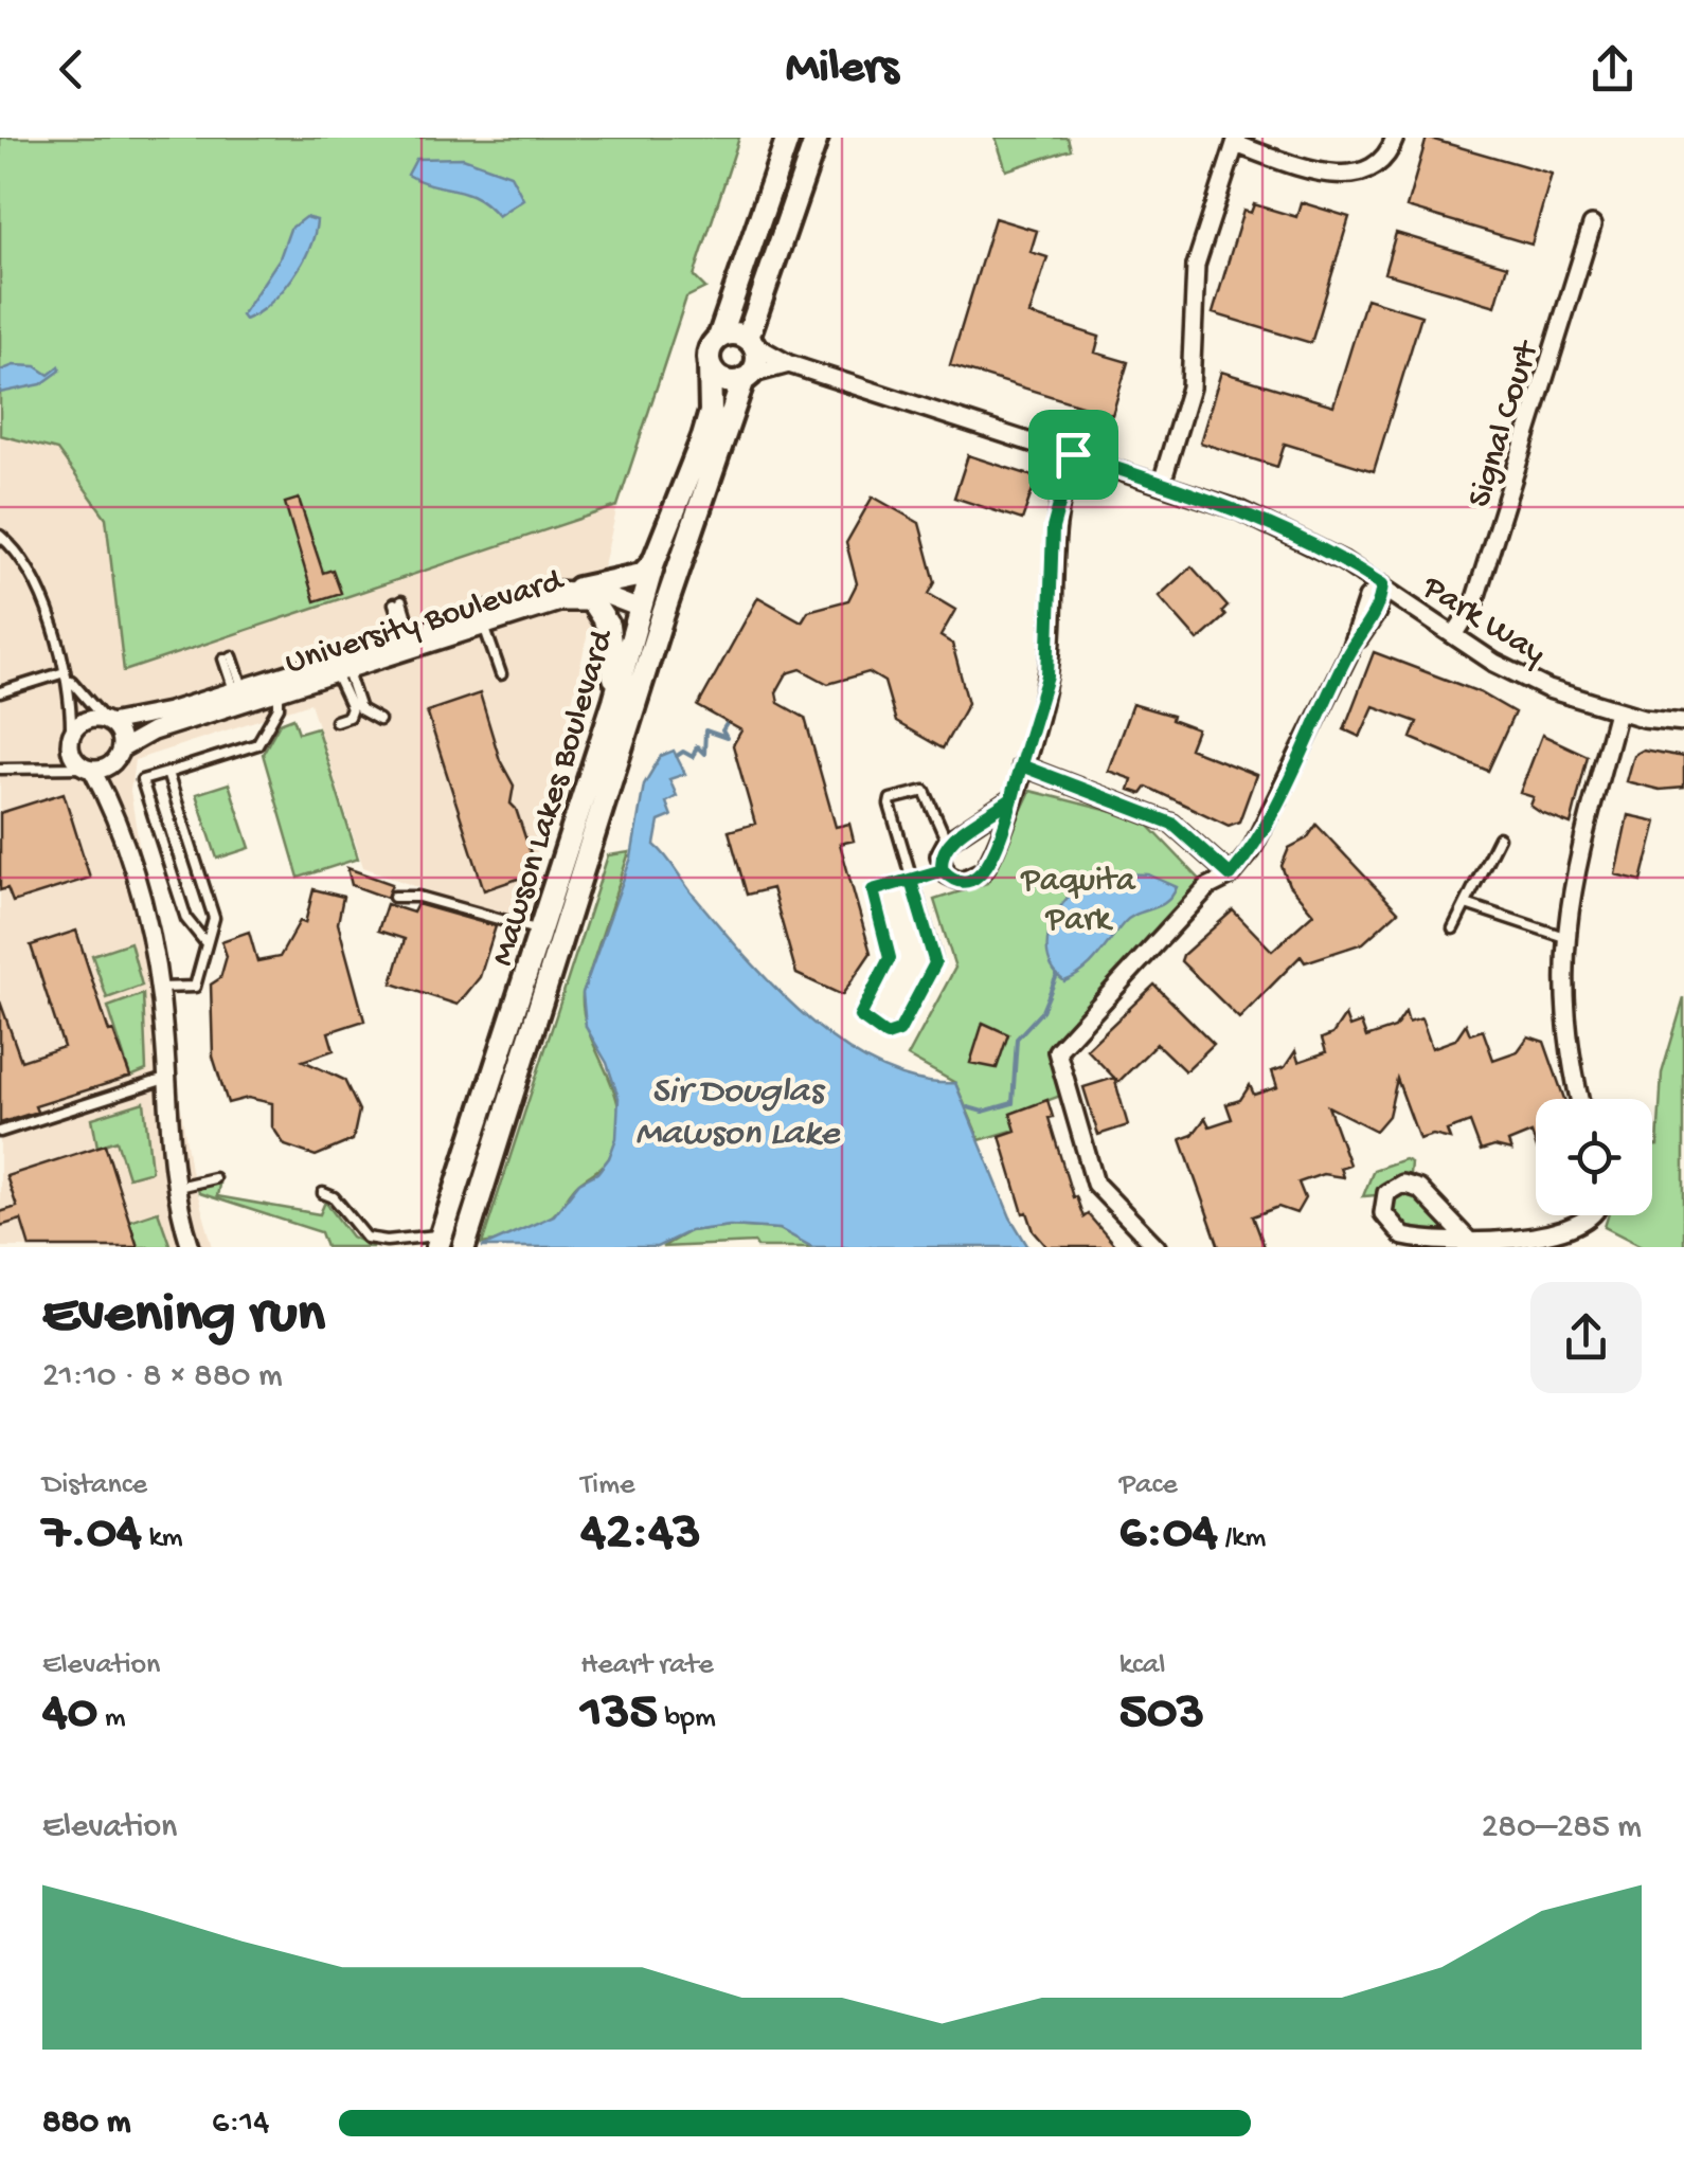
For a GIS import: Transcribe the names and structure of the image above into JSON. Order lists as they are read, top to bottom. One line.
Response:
{"streets":{"street":["Signal Court","Park Way","University Boulevard","Mawson Lakes Boulevard"]},"crossings":[["Signal Court","Park Way"],["Park Way","Mawson Lakes Boulevard"],["University Boulevard","Mawson Lakes Boulevard"]],"water":["Sir Douglas Mawson Lake"],"parks":["Paquita Park"],"page":{"header":"Milers","heading":["Evening run","21:10 · 8 × 880 m"],"stats":[["Distance","7.04 km"],["Time","42:43"],["Pace","6:04 /km"],["Elevation","40 m"],["Heart rate","135 bpm"],["kcal","503"]],"chart":["Elevation","280–285 m"],"list":[{"name":"880 m","note":"6:14"}]}}
